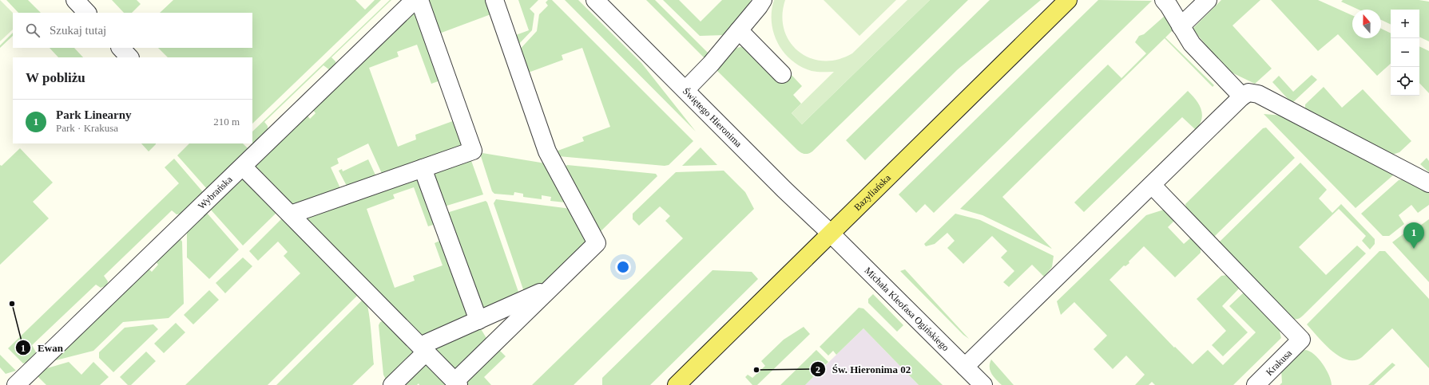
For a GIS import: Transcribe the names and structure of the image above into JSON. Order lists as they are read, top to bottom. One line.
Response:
{"streets":{"main road":["Bazyliańska"],"street":["Świętego Hieronima","Wybrańska","Michała Kleofasa Ogińskiego","Krakusa"]},"crossings":[["Świętego Hieronima","Bazyliańska"],["Świętego Hieronima","Michała Kleofasa Ogińskiego"],["Bazyliańska","Michała Kleofasa Ogińskiego"]],"places":["Ewan","Św. Hieronima 02"],"north":"top","page":{"map_buttons":["+","−"],"search":"Szukaj tutaj","heading":"W pobliżu","list":[{"mark":"1","name":"Park Linearny","note":"Park · Krakusa","value":"210 m"}],"pins":"1"}}
